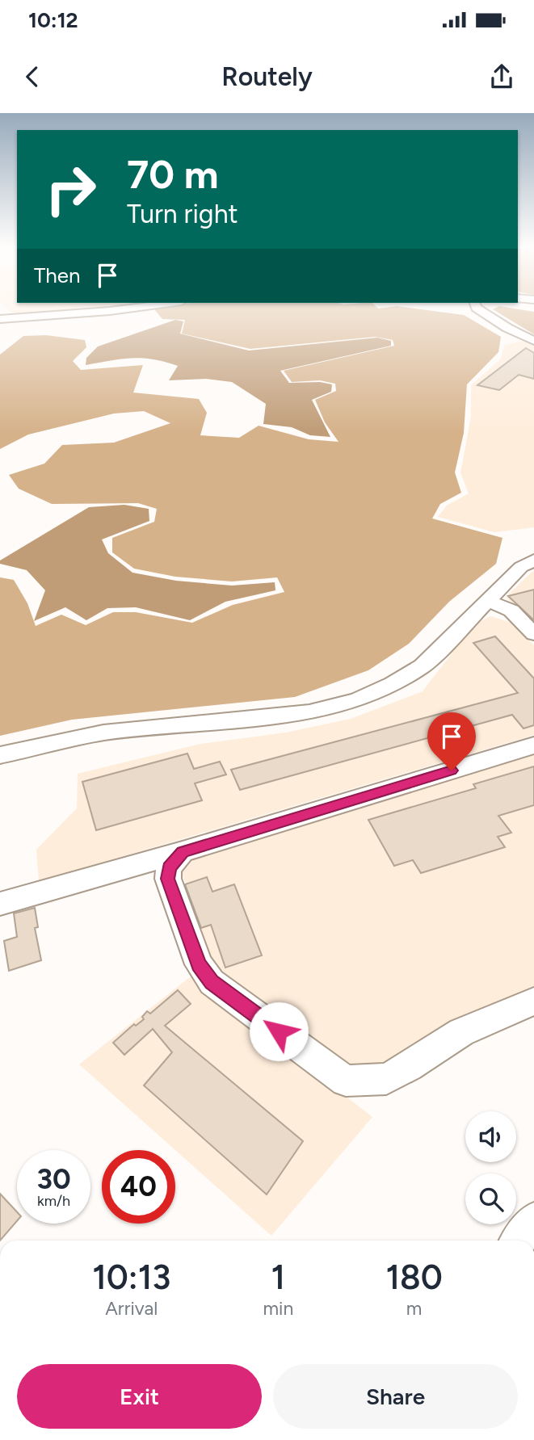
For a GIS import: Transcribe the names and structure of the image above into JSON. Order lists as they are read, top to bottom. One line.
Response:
{"page":{"status":"10:12","header":"Routely","turn":["70 m","Turn right"],"then":"Then","speed":"30 km/h","limit":"40","eta":["10:13","Arrival","1","min","180","m"],"buttons":["Exit","Share"]}}
